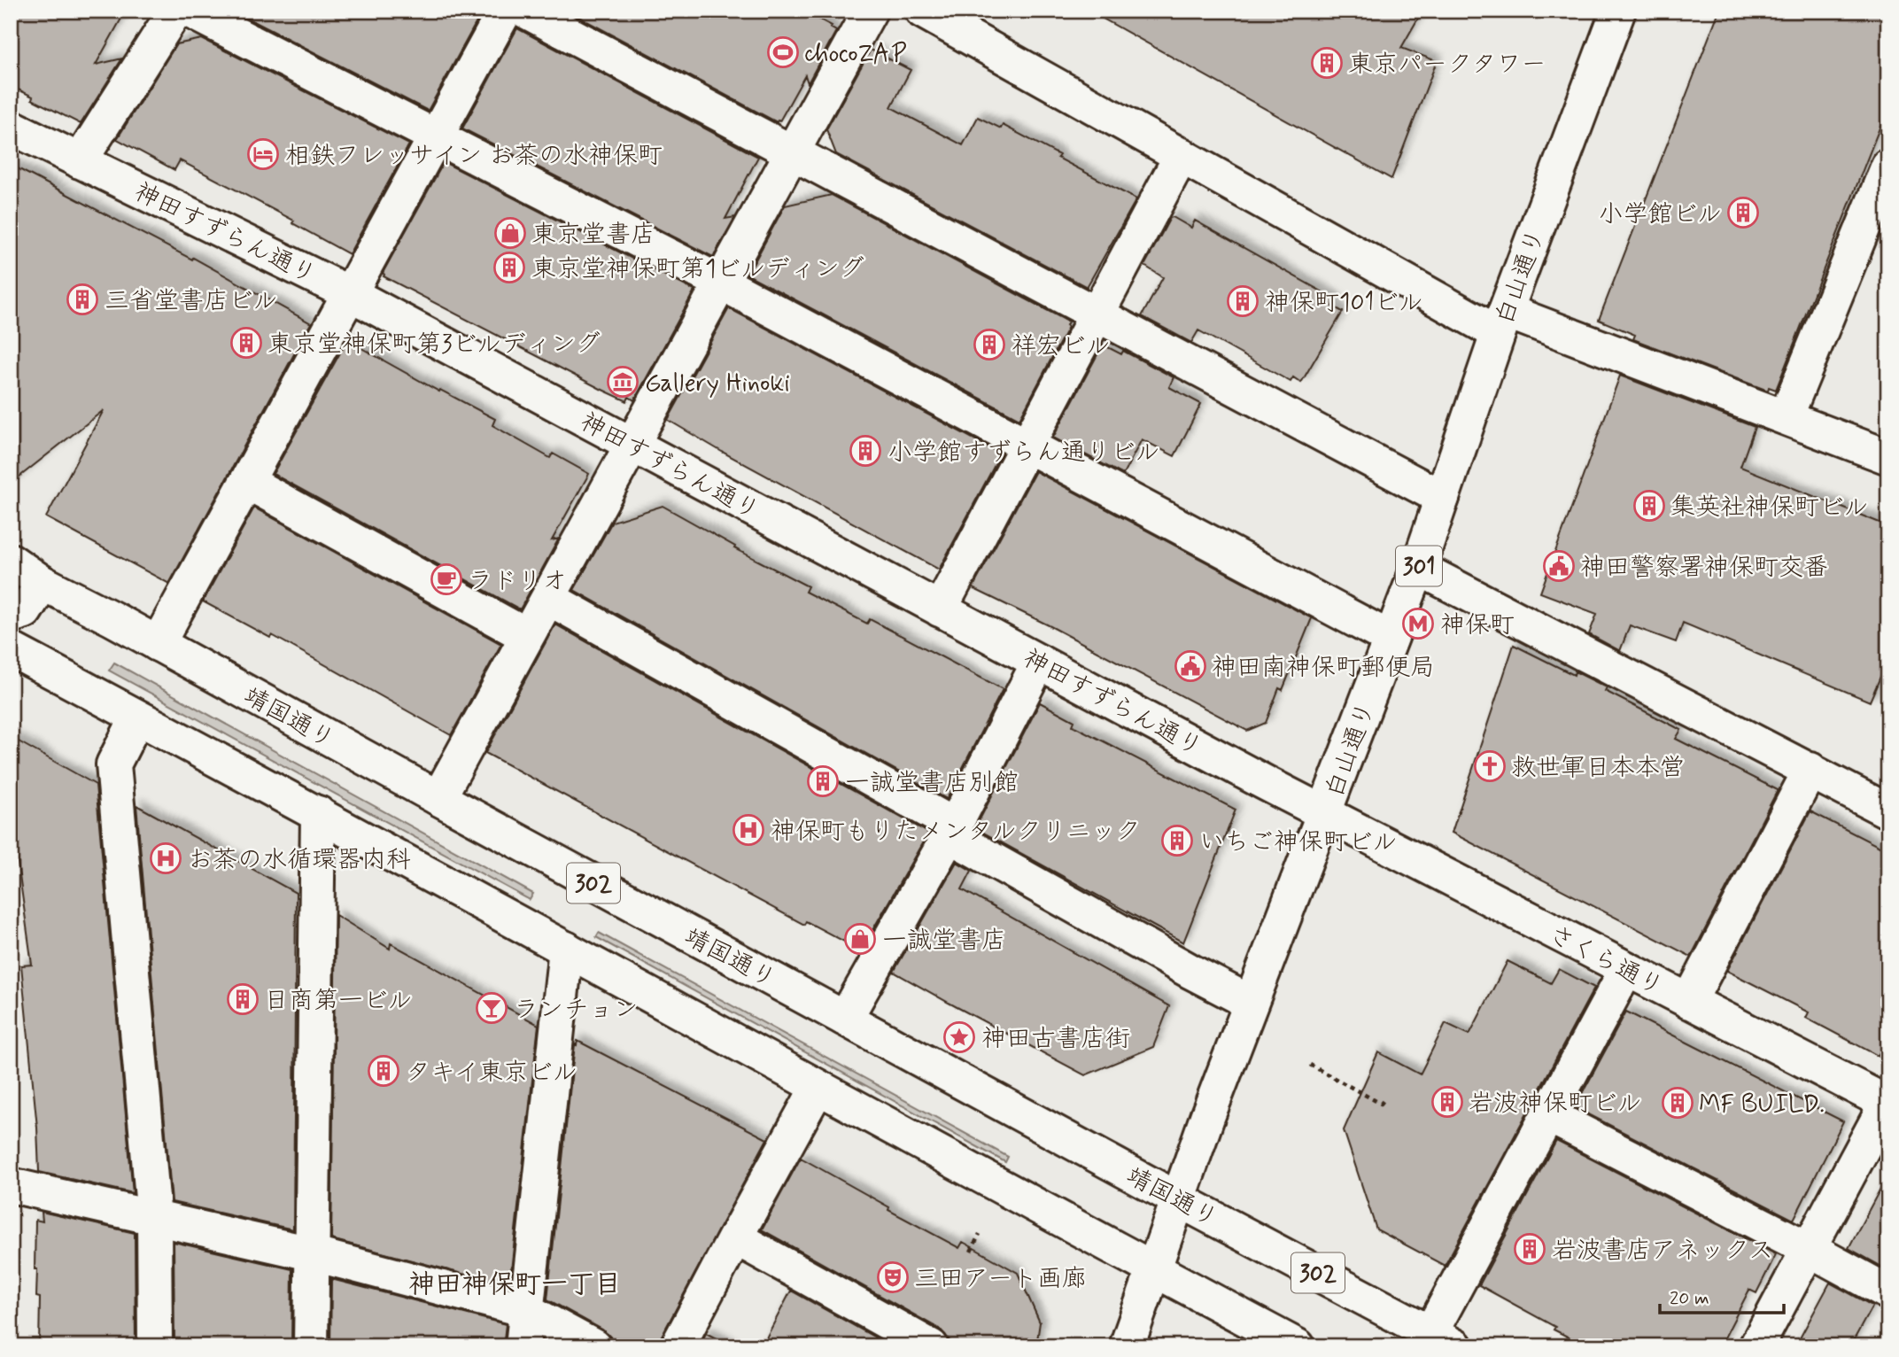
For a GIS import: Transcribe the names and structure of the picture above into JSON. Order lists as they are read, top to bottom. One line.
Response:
{"streets":{"street":["神田すずらん通り","白山通り","301","靖国通り","302","さくら通り"]},"crossings":[["神田すずらん通り","白山通り"],["神田すずらん通り","さくら通り"],["白山通り","靖国通り"],["白山通り","さくら通り"]],"districts":["神田神保町一丁目"],"places":{"sports":["chocoZAP"],"building":["東京パークタワー","小学館ビル","東京堂神保町第1ビルディング","三省堂書店ビル","神保町101ビル","東京堂神保町第3ビルディング","祥宏ビル","小学館すずらん通りビル","集英社神保町ビル","一誠堂書店別館","いちご神保町ビル","日商第一ビル","タキイ東京ビル","岩波神保町ビル","MF BUILD.","岩波書店アネックス"],"hotel":["相鉄フレッサイン お茶の水神保町"],"shop":["東京堂書店","一誠堂書店"],"museum":["Gallery Hinoki"],"public building":["神田警察署神保町交番","神田南神保町郵便局"],"cafe":["ラドリオ"],"metro station":["神保町"],"church":["救世軍日本本営"],"hospital":["神保町もりたメンタルクリニック","お茶の水循環器内科"],"bar":["ランチョン"],"place":["神田古書店街"],"theatre":["三田アート画廊"]},"scale_bar":"20 m"}
